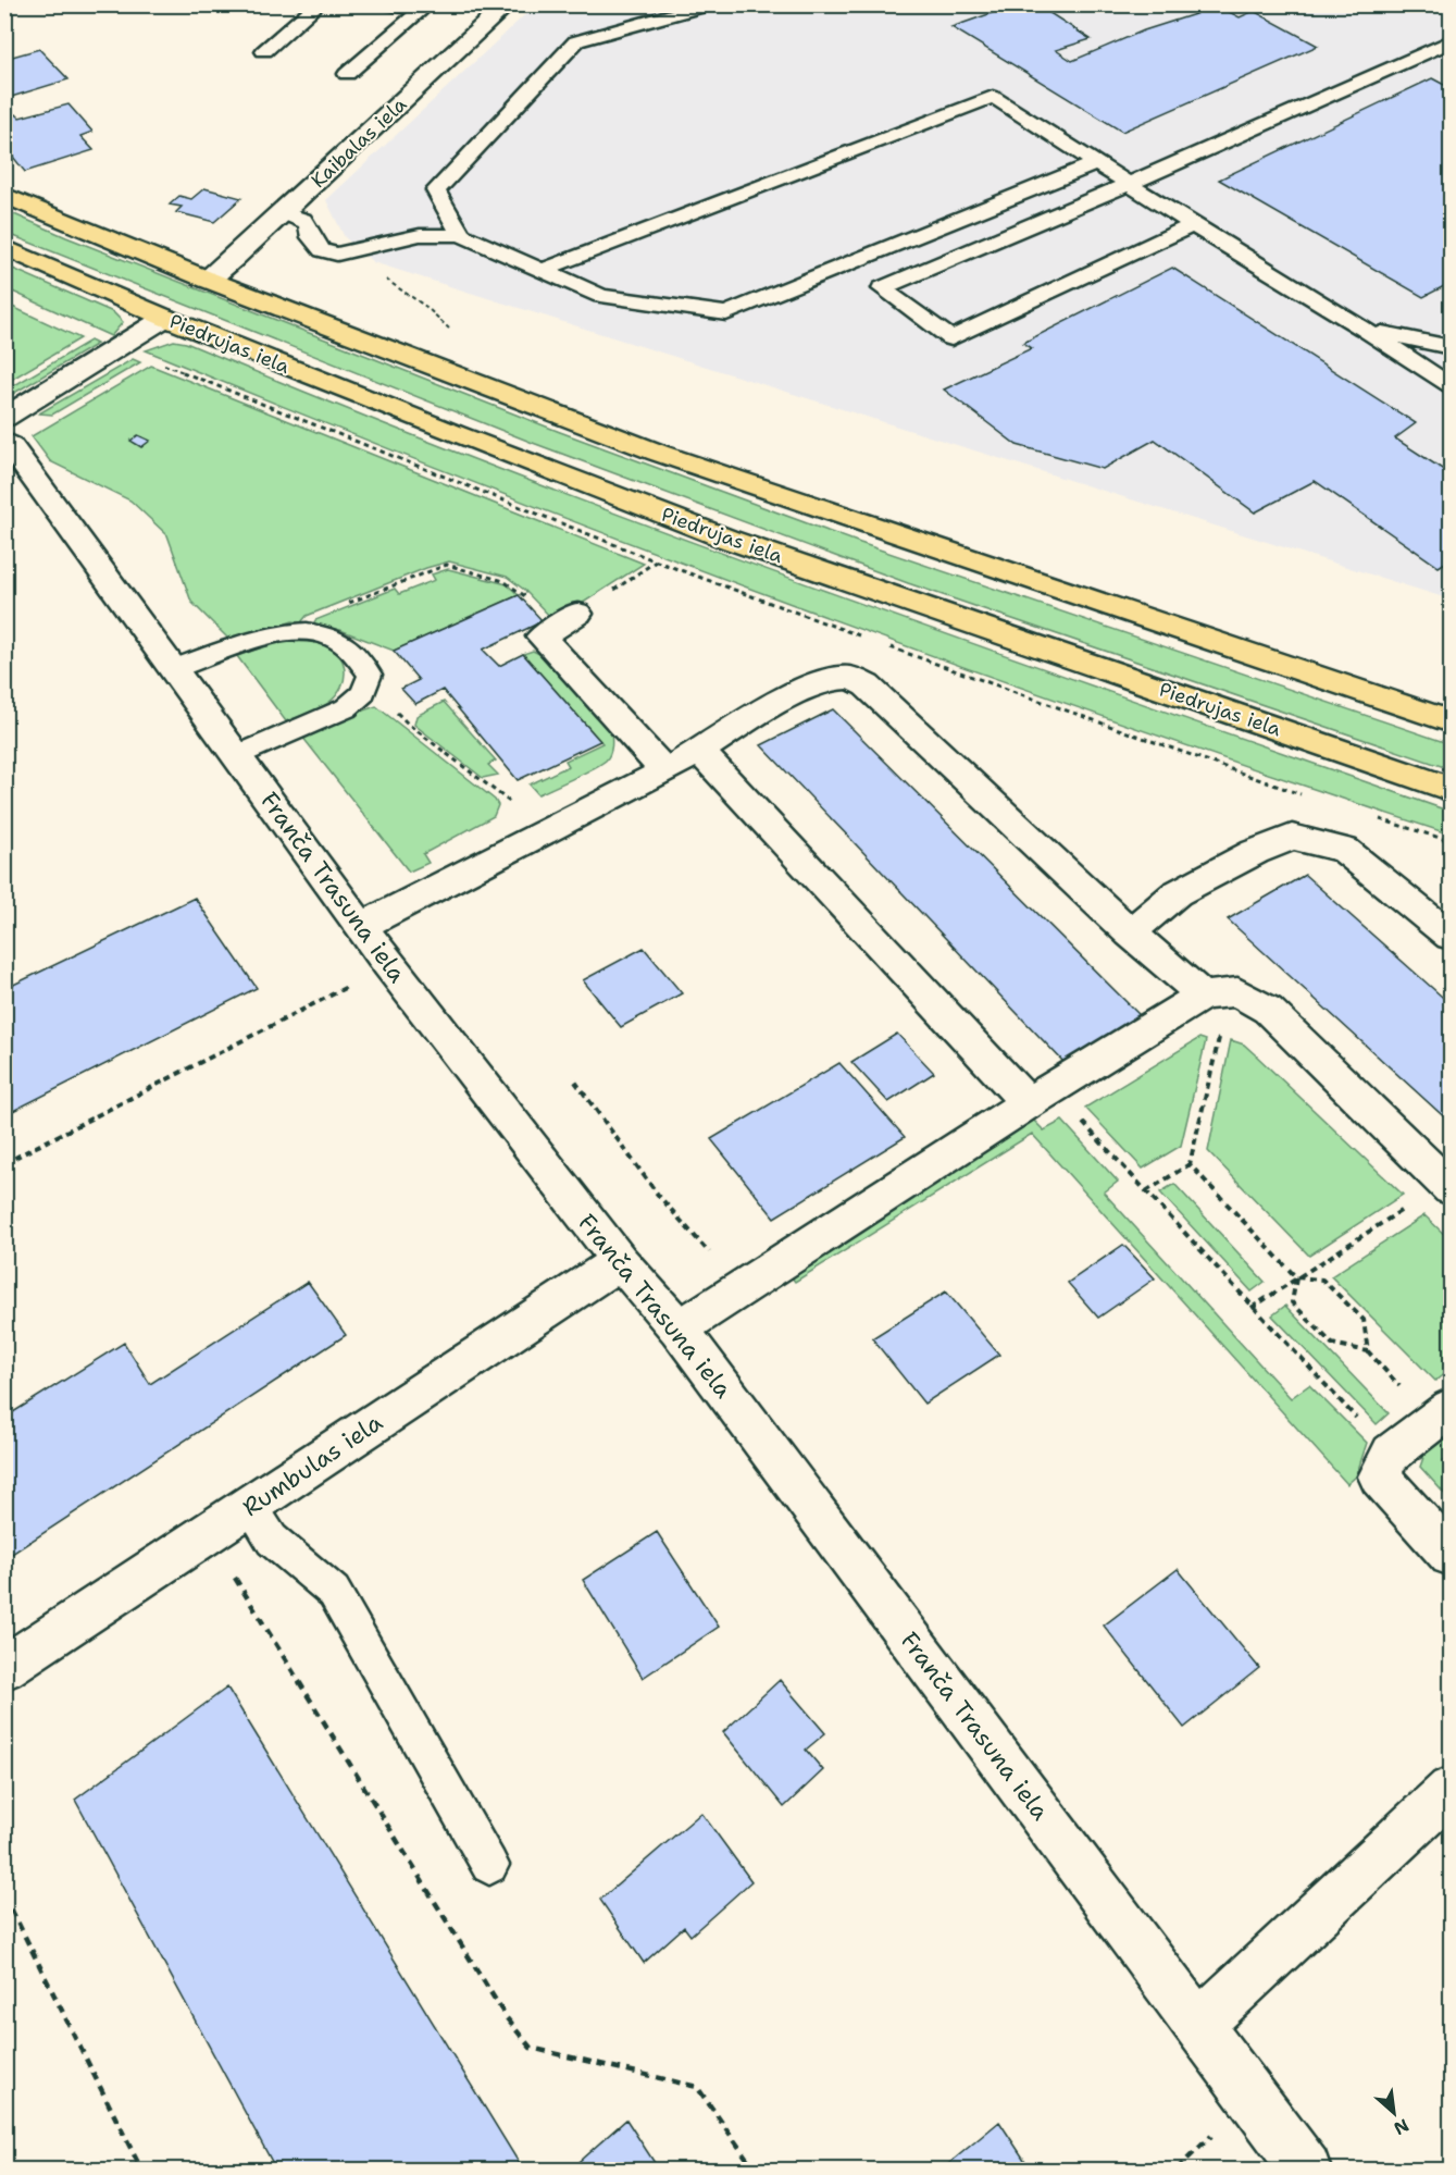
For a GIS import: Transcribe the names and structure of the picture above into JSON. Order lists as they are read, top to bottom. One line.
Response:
{"streets":{"main road":["Piedrujas iela"],"street":["Kaibalas iela","Franča Trasuna iela","Rumbulas iela"]},"crossings":[["Franča Trasuna iela","Rumbulas iela"]],"north":"bottom right"}
